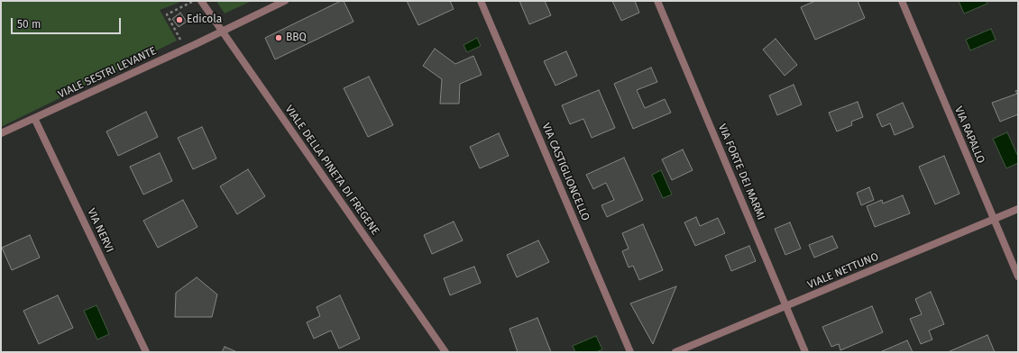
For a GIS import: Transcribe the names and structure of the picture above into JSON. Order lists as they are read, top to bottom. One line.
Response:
{"streets":{"street":["VIALE SESTRI LEVANTE","VIA RAPALLO","VIALE DELLA PINETA DI FREGENE","VIA CASTIGLIONCELLO","VIA FORTE DEI MARMI","VIA NERVI","VIALE NETTUNO"]},"crossings":[["VIALE SESTRI LEVANTE","VIALE DELLA PINETA DI FREGENE"],["VIALE SESTRI LEVANTE","VIA NERVI"],["VIA RAPALLO","VIALE NETTUNO"],["VIA FORTE DEI MARMI","VIALE NETTUNO"]],"places":["Edicola","BBQ"],"scale_bar":"50 m"}
